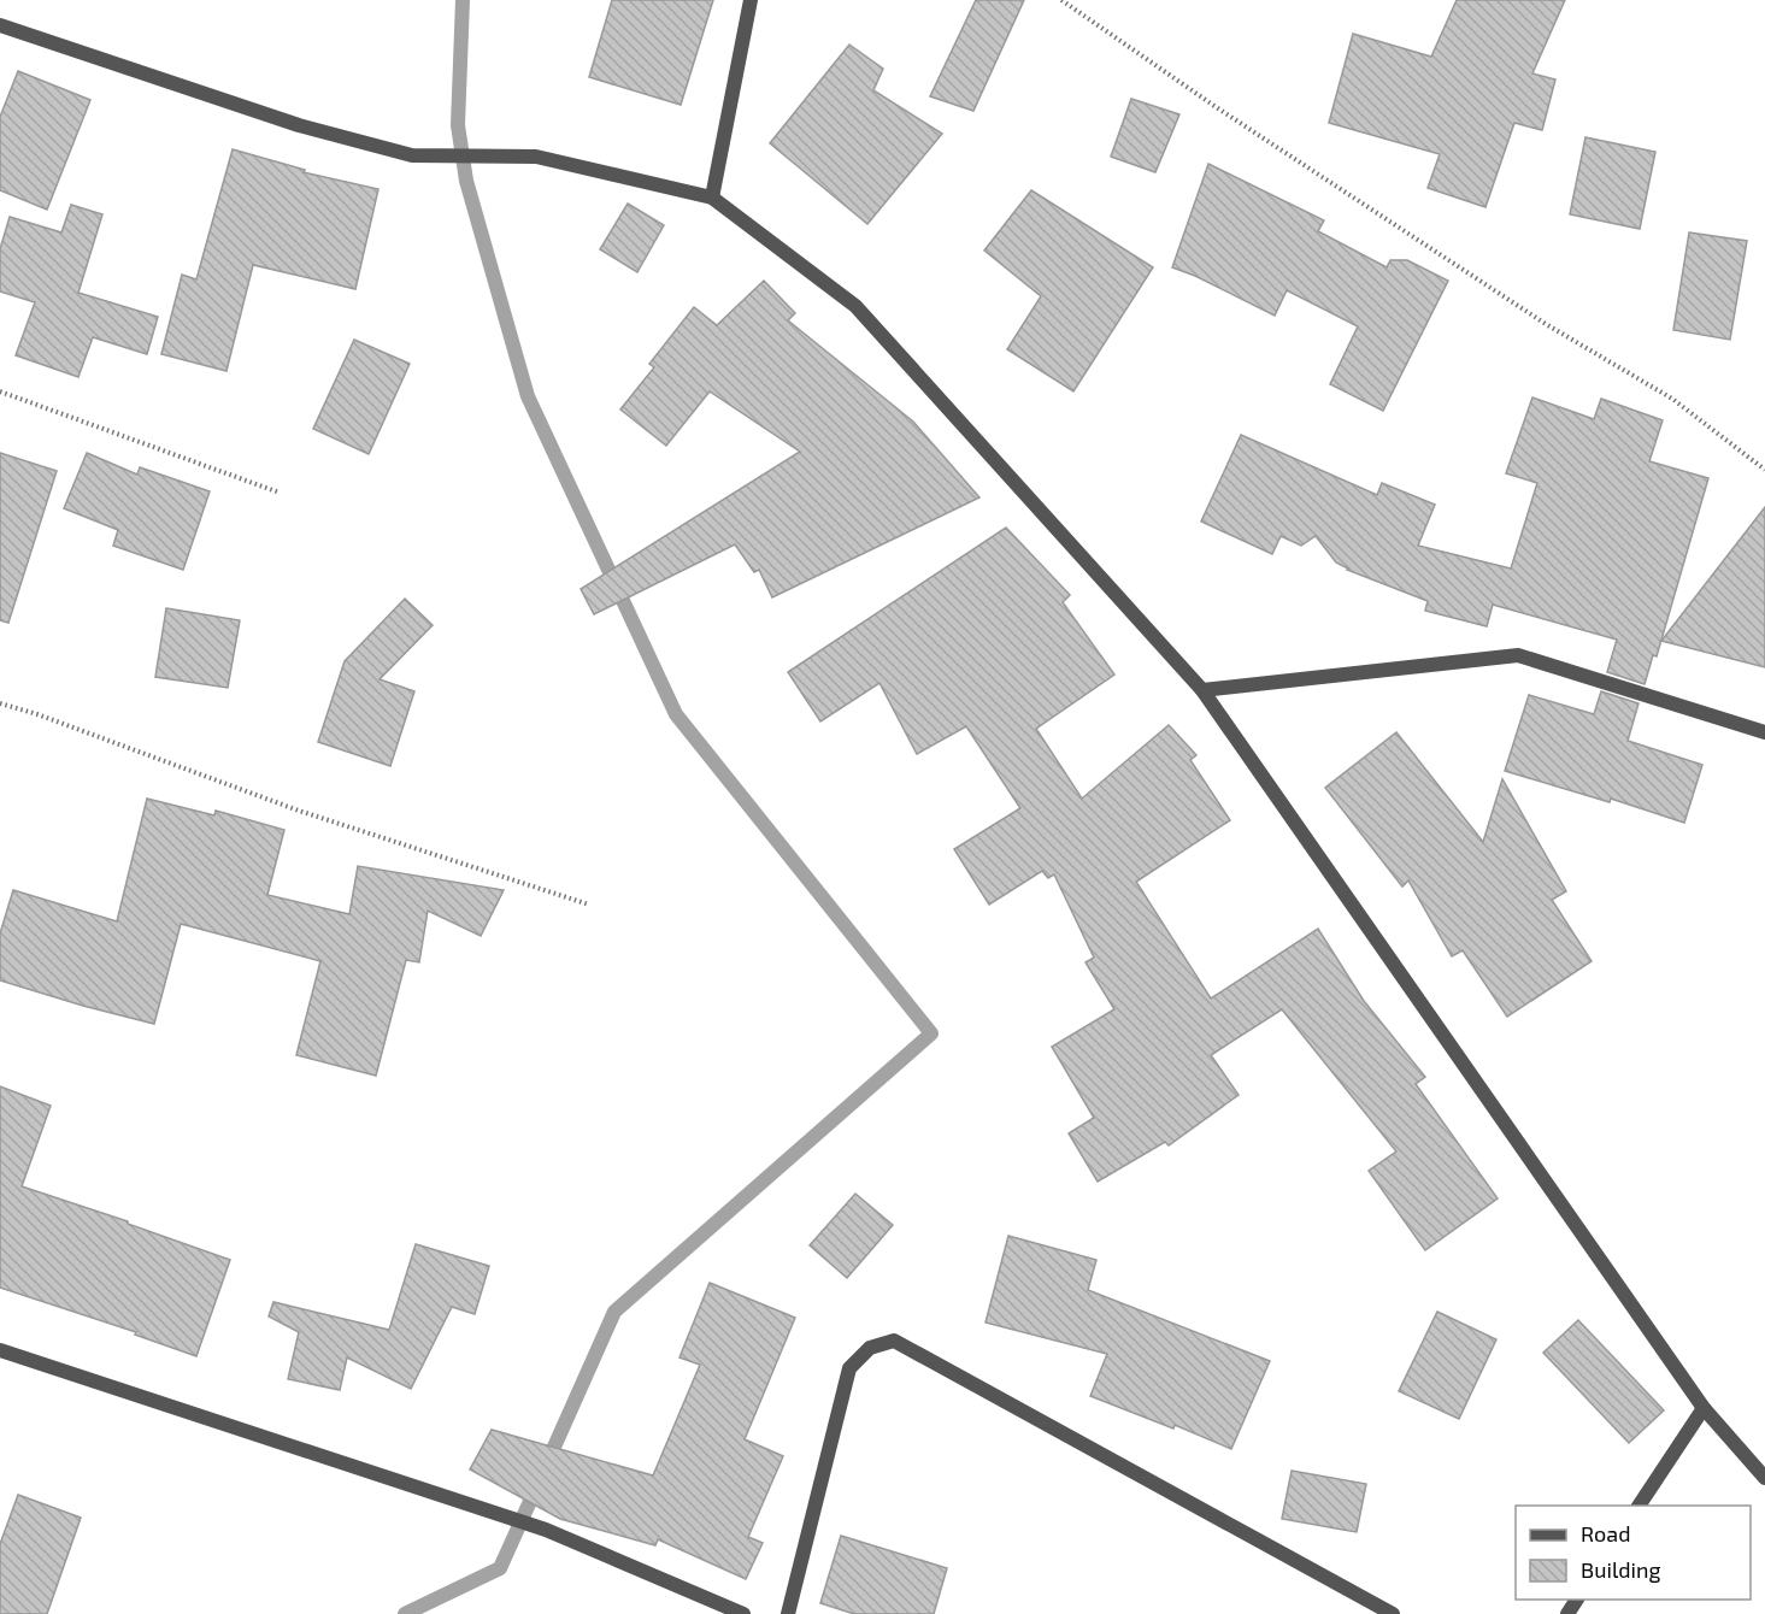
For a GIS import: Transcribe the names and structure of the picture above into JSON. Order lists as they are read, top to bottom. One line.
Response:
{"legend":["Road","Building"]}
